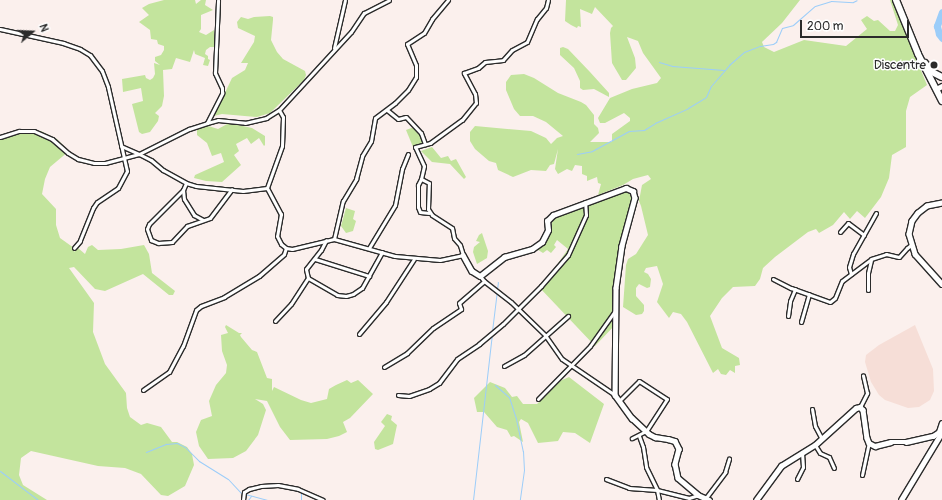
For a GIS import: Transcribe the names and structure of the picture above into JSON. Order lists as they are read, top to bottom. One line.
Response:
{"places":["Discentre"],"scale_bar":"200 m","north":"right"}
